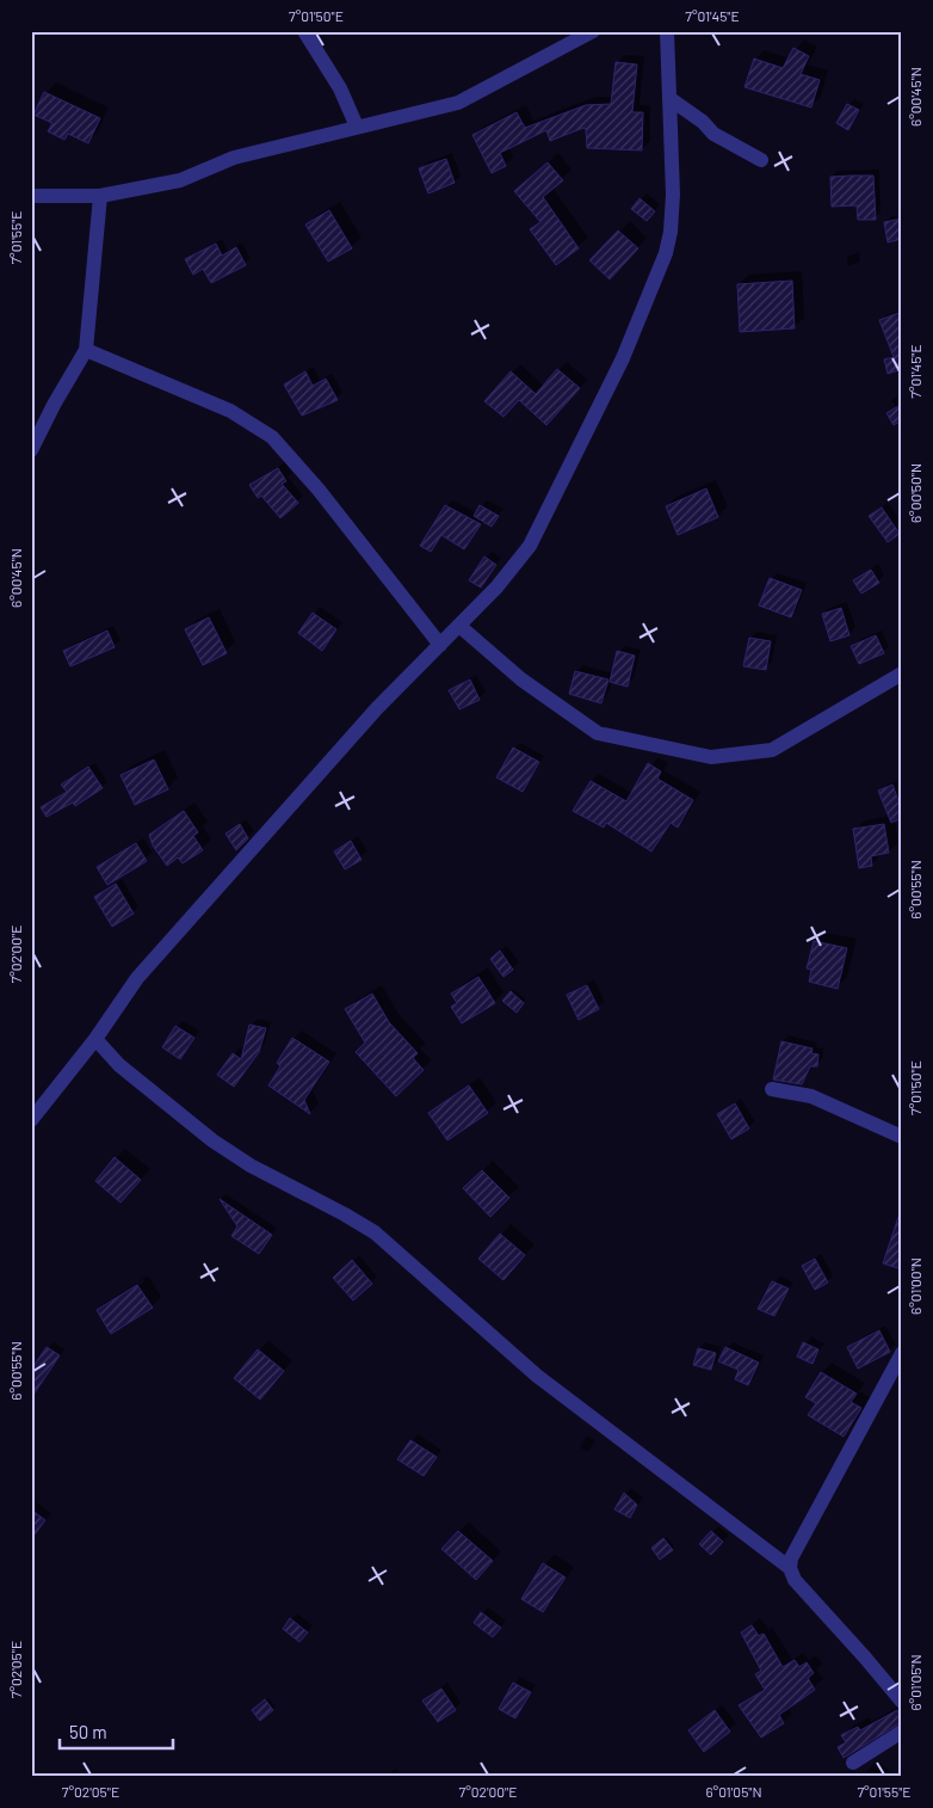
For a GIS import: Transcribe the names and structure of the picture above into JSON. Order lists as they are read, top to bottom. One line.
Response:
{"scale_bar":"50 m","coordinates":["7°01'50\"E","7°01'45\"E","6°00'45\"N","7°01'55\"E","6°00'50\"N","6°00'55\"N","7°02'00\"E","6°01'00\"N","7°02'05\"E","6°01'05\"N"]}
